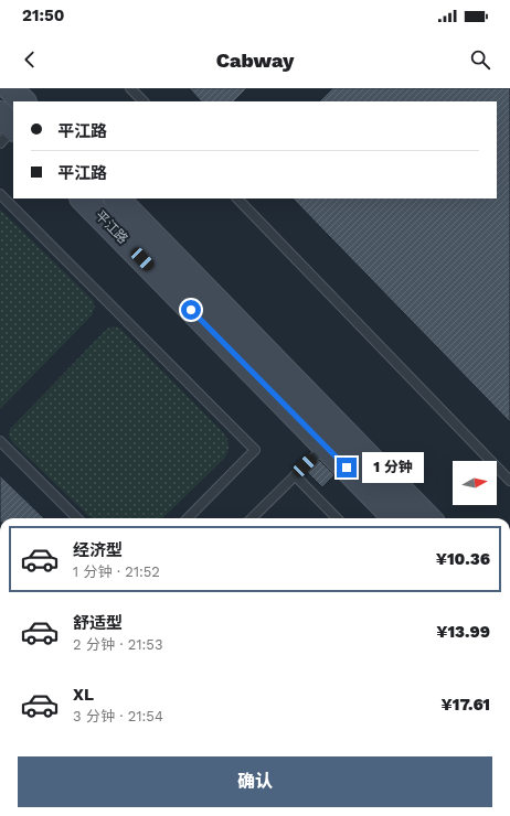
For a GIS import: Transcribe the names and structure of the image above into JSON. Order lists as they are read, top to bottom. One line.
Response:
{"streets":{"street":["平江路"]},"north":"right","page":{"status":"21:50","header":"Cabway","banner":["平江路","平江路"],"bubble":"1 分钟","list":[{"name":"经济型","note":"1 分钟 · 21:52","value":"¥10.36"},{"name":"舒适型","note":"2 分钟 · 21:53","value":"¥13.99"},{"name":"XL","note":"3 分钟 · 21:54","value":"¥17.61"}],"buttons":"确认"}}
